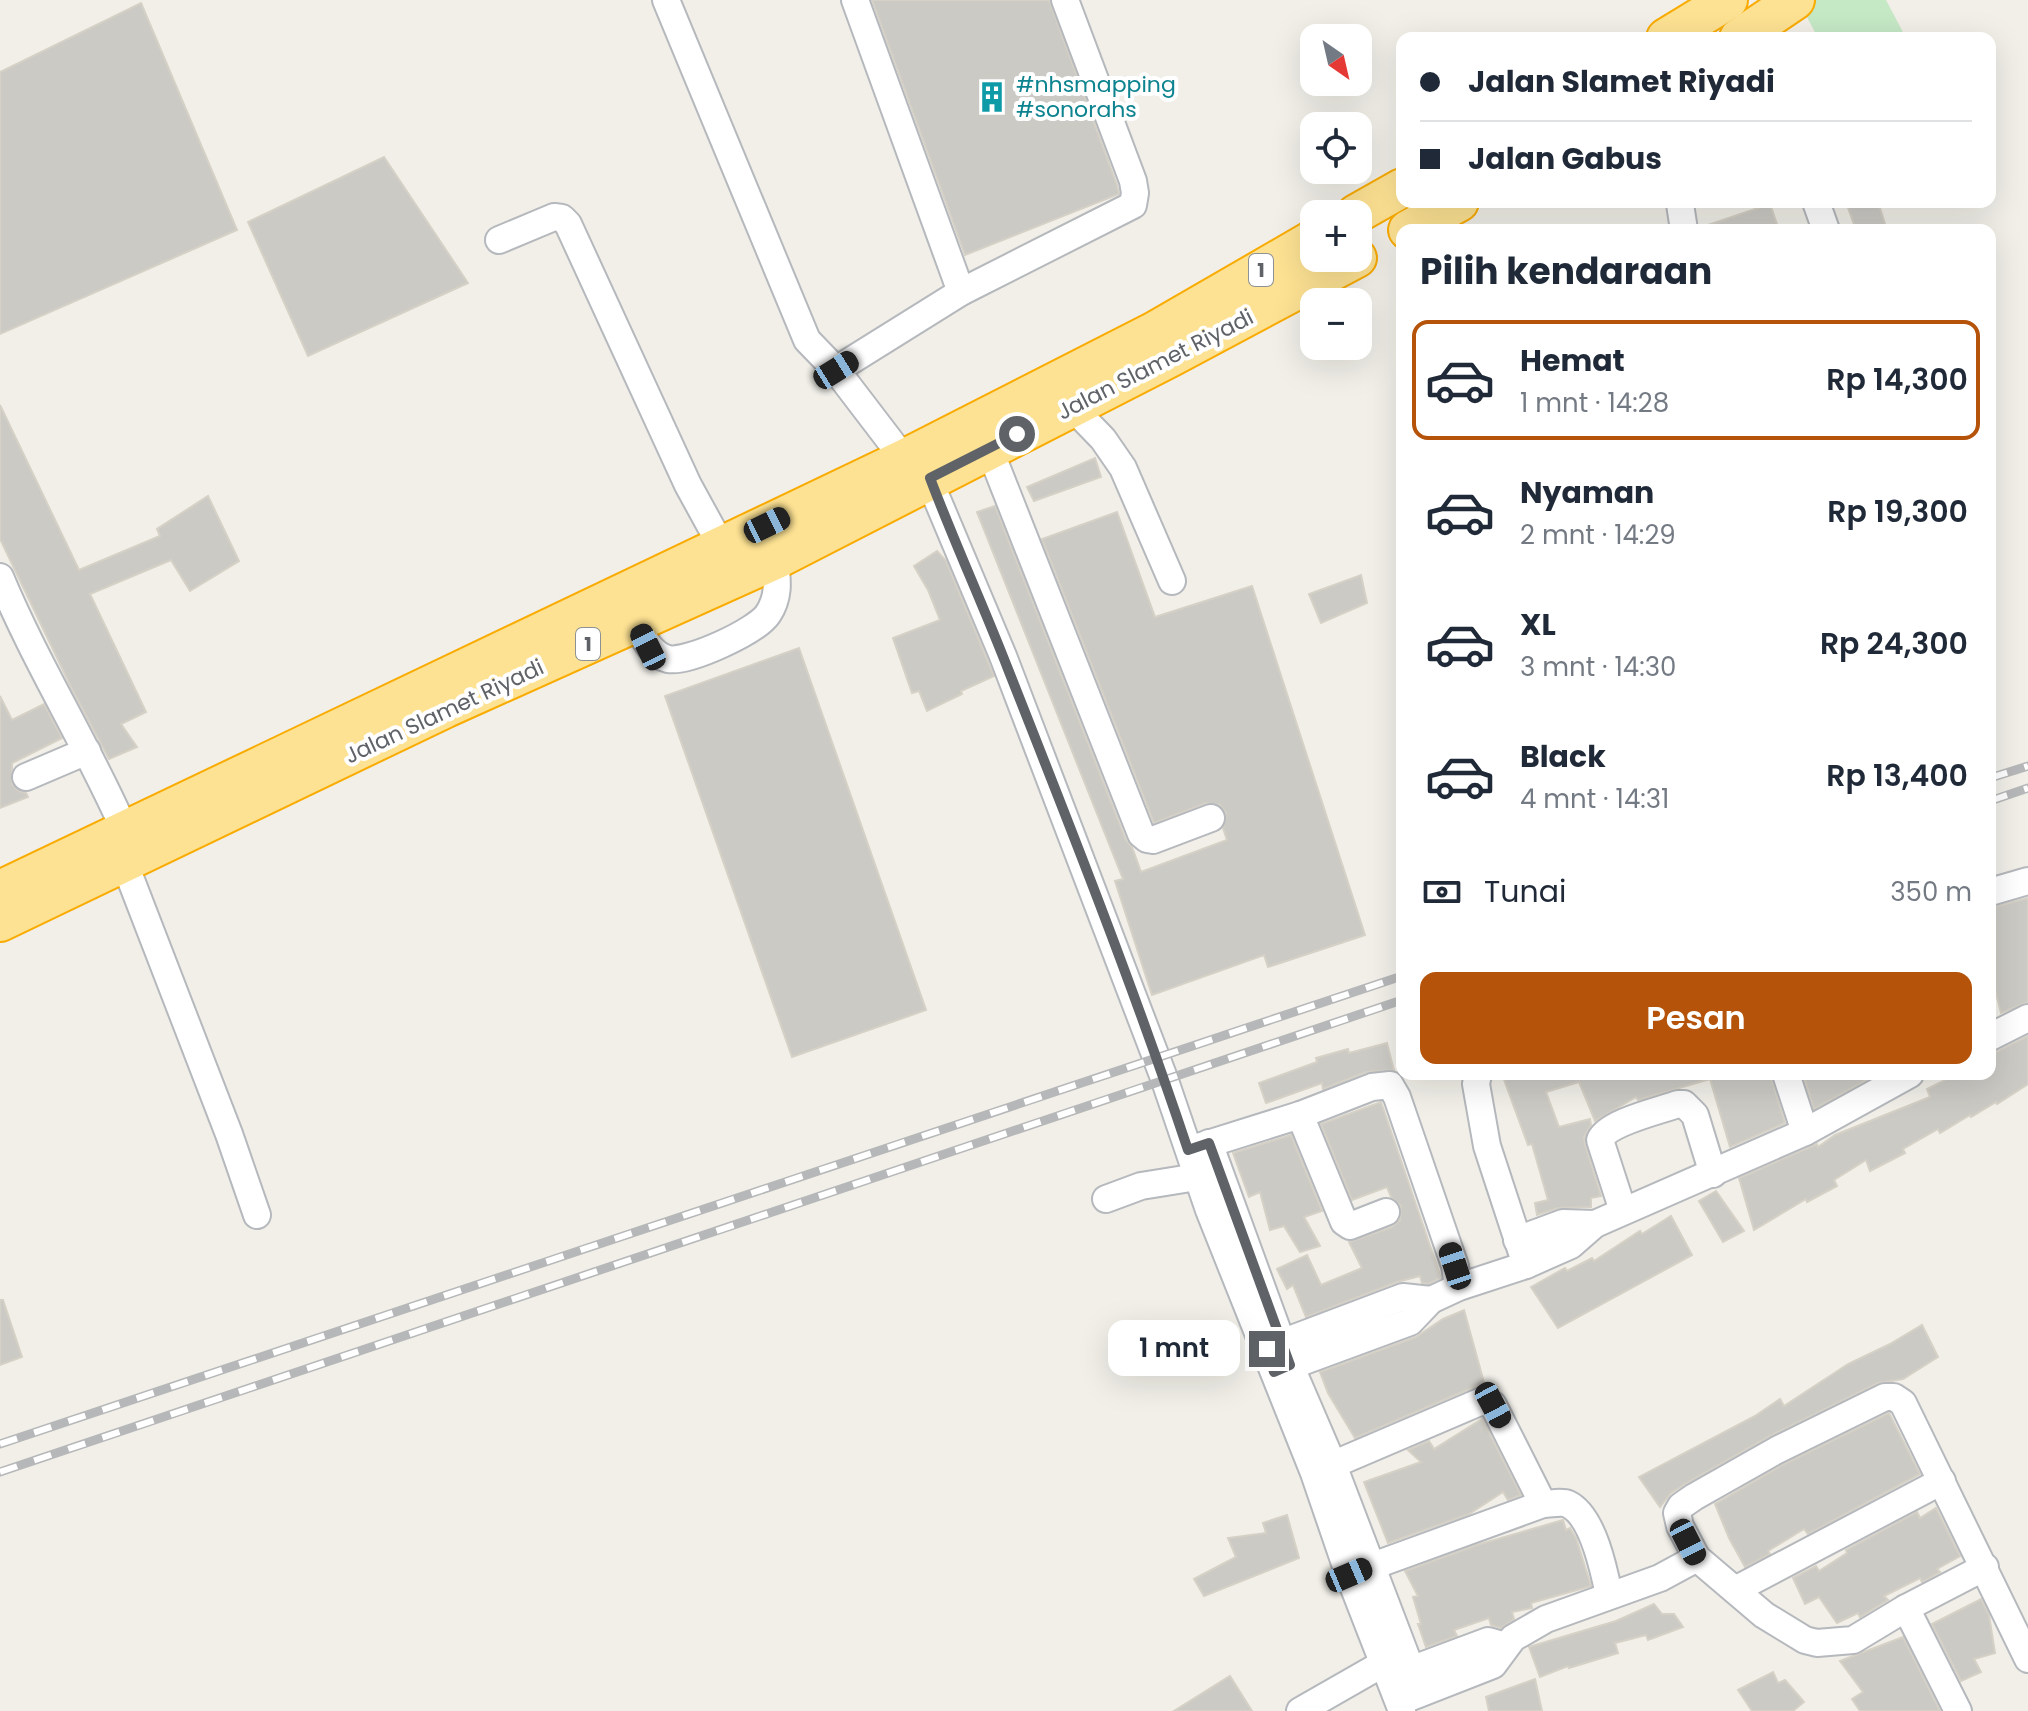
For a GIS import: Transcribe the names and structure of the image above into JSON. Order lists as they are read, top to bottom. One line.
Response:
{"streets":{"highway":["1","Jalan Slamet Riyadi"]},"places":{"building":["#nhsmapping #sonorahs"]},"north":"bottom right","page":{"map_buttons":["+","−"],"banner":["Jalan Slamet Riyadi","Jalan Gabus"],"heading":"Pilih kendaraan","list":[{"name":"Hemat","note":"1 mnt · 14:28","value":"Rp 14,300"},{"name":"Nyaman","note":"2 mnt · 14:29","value":"Rp 19,300"},{"name":"XL","note":"3 mnt · 14:30","value":"Rp 24,300"},{"name":"Black","note":"4 mnt · 14:31","value":"Rp 13,400"}],"pay":["Tunai","350 m"],"buttons":"Pesan","bubble":"1 mnt"}}
